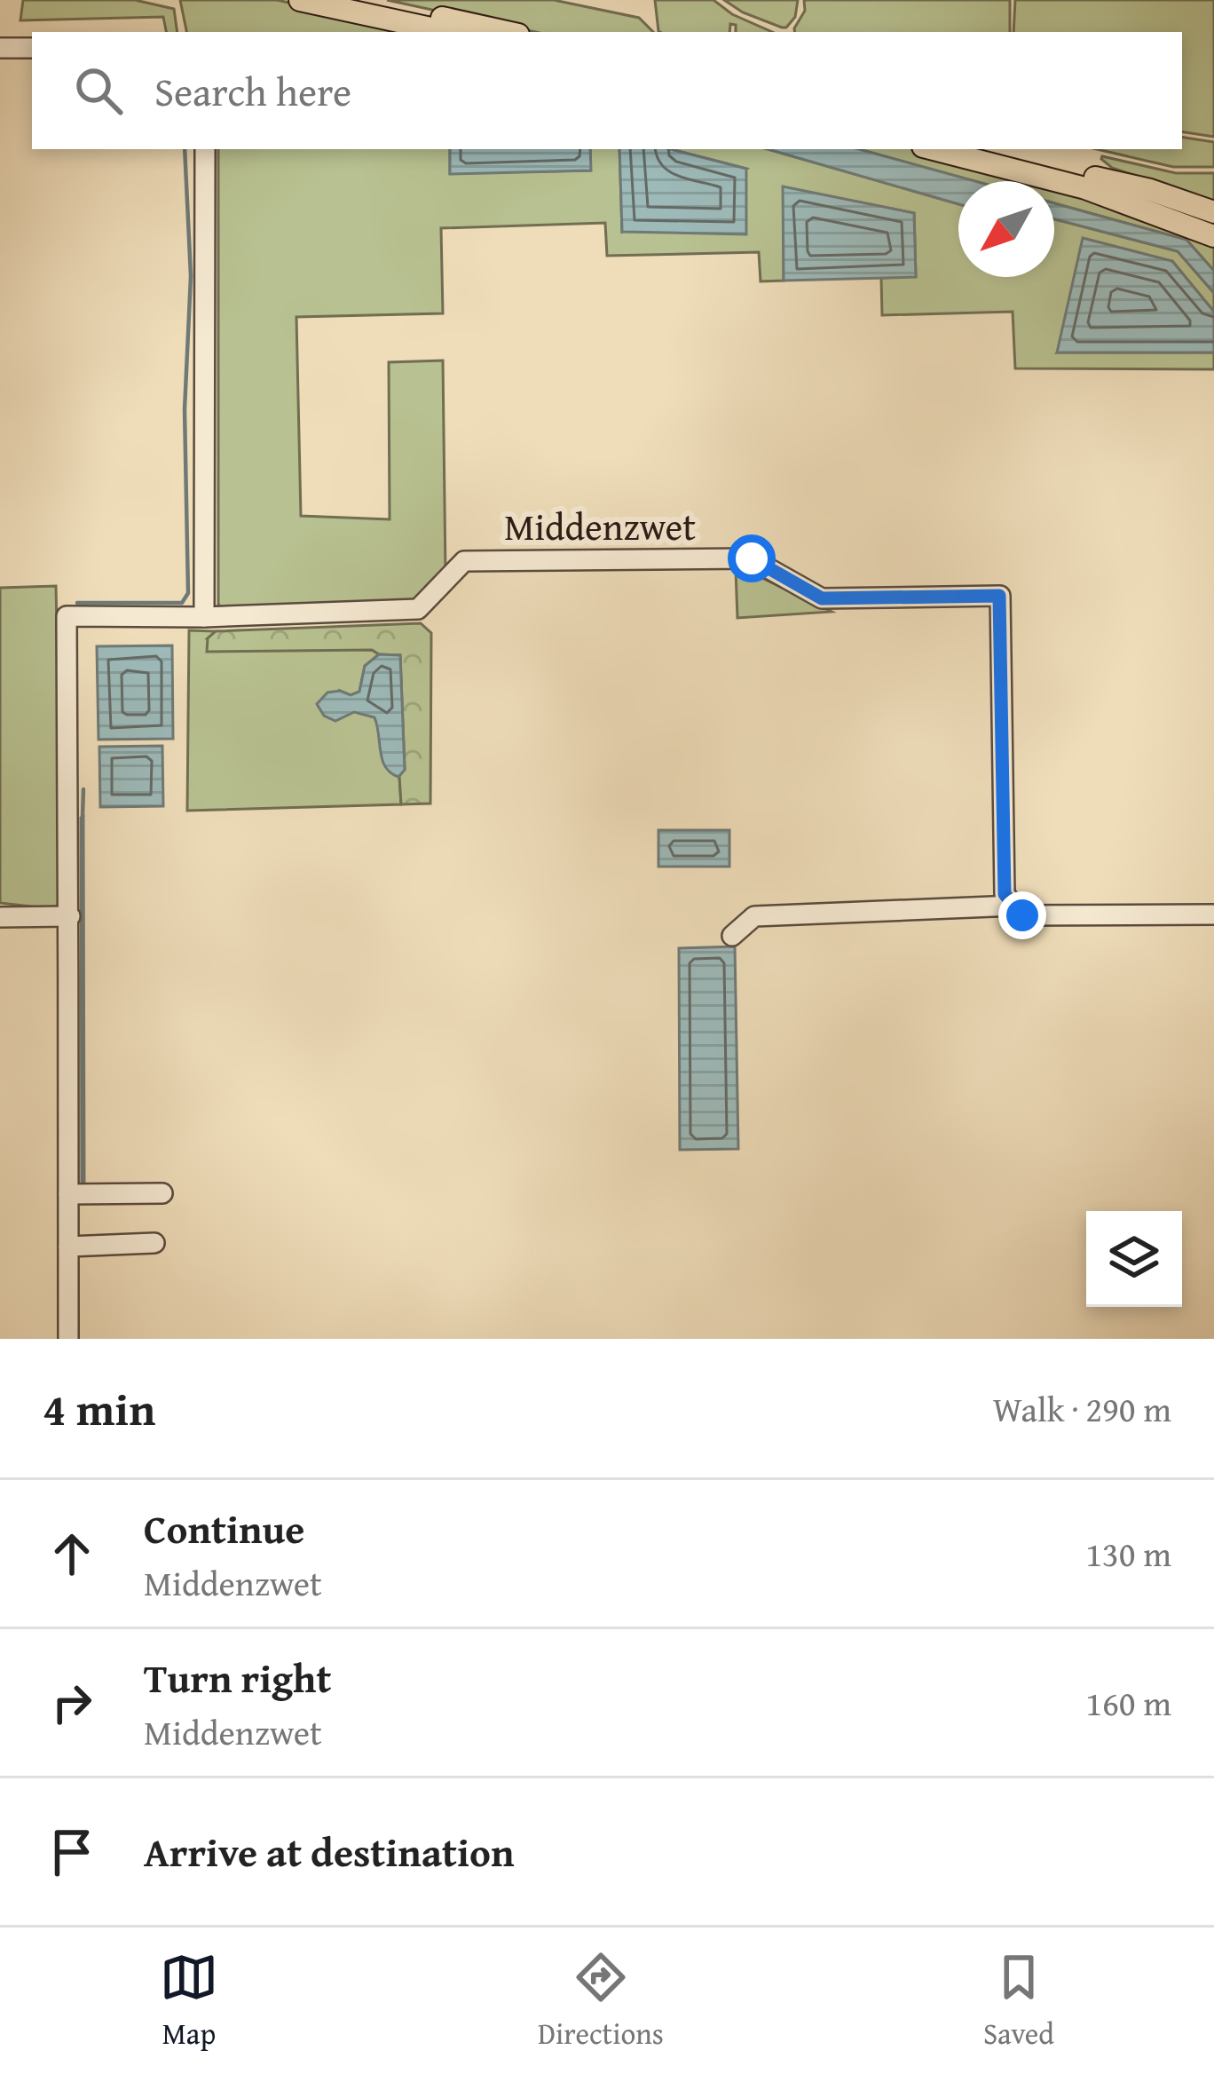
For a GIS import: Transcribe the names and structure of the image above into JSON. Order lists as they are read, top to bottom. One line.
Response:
{"streets":{"street":["Middenzwet"]},"north":"bottom left","page":{"search":"Search here","heading":["4 min","Walk · 290 m"],"list":[["Continue","Middenzwet","130 m"],["Turn right","Middenzwet","160 m"],"Arrive at destination"],"nav":["Map","Directions","Saved"]}}
